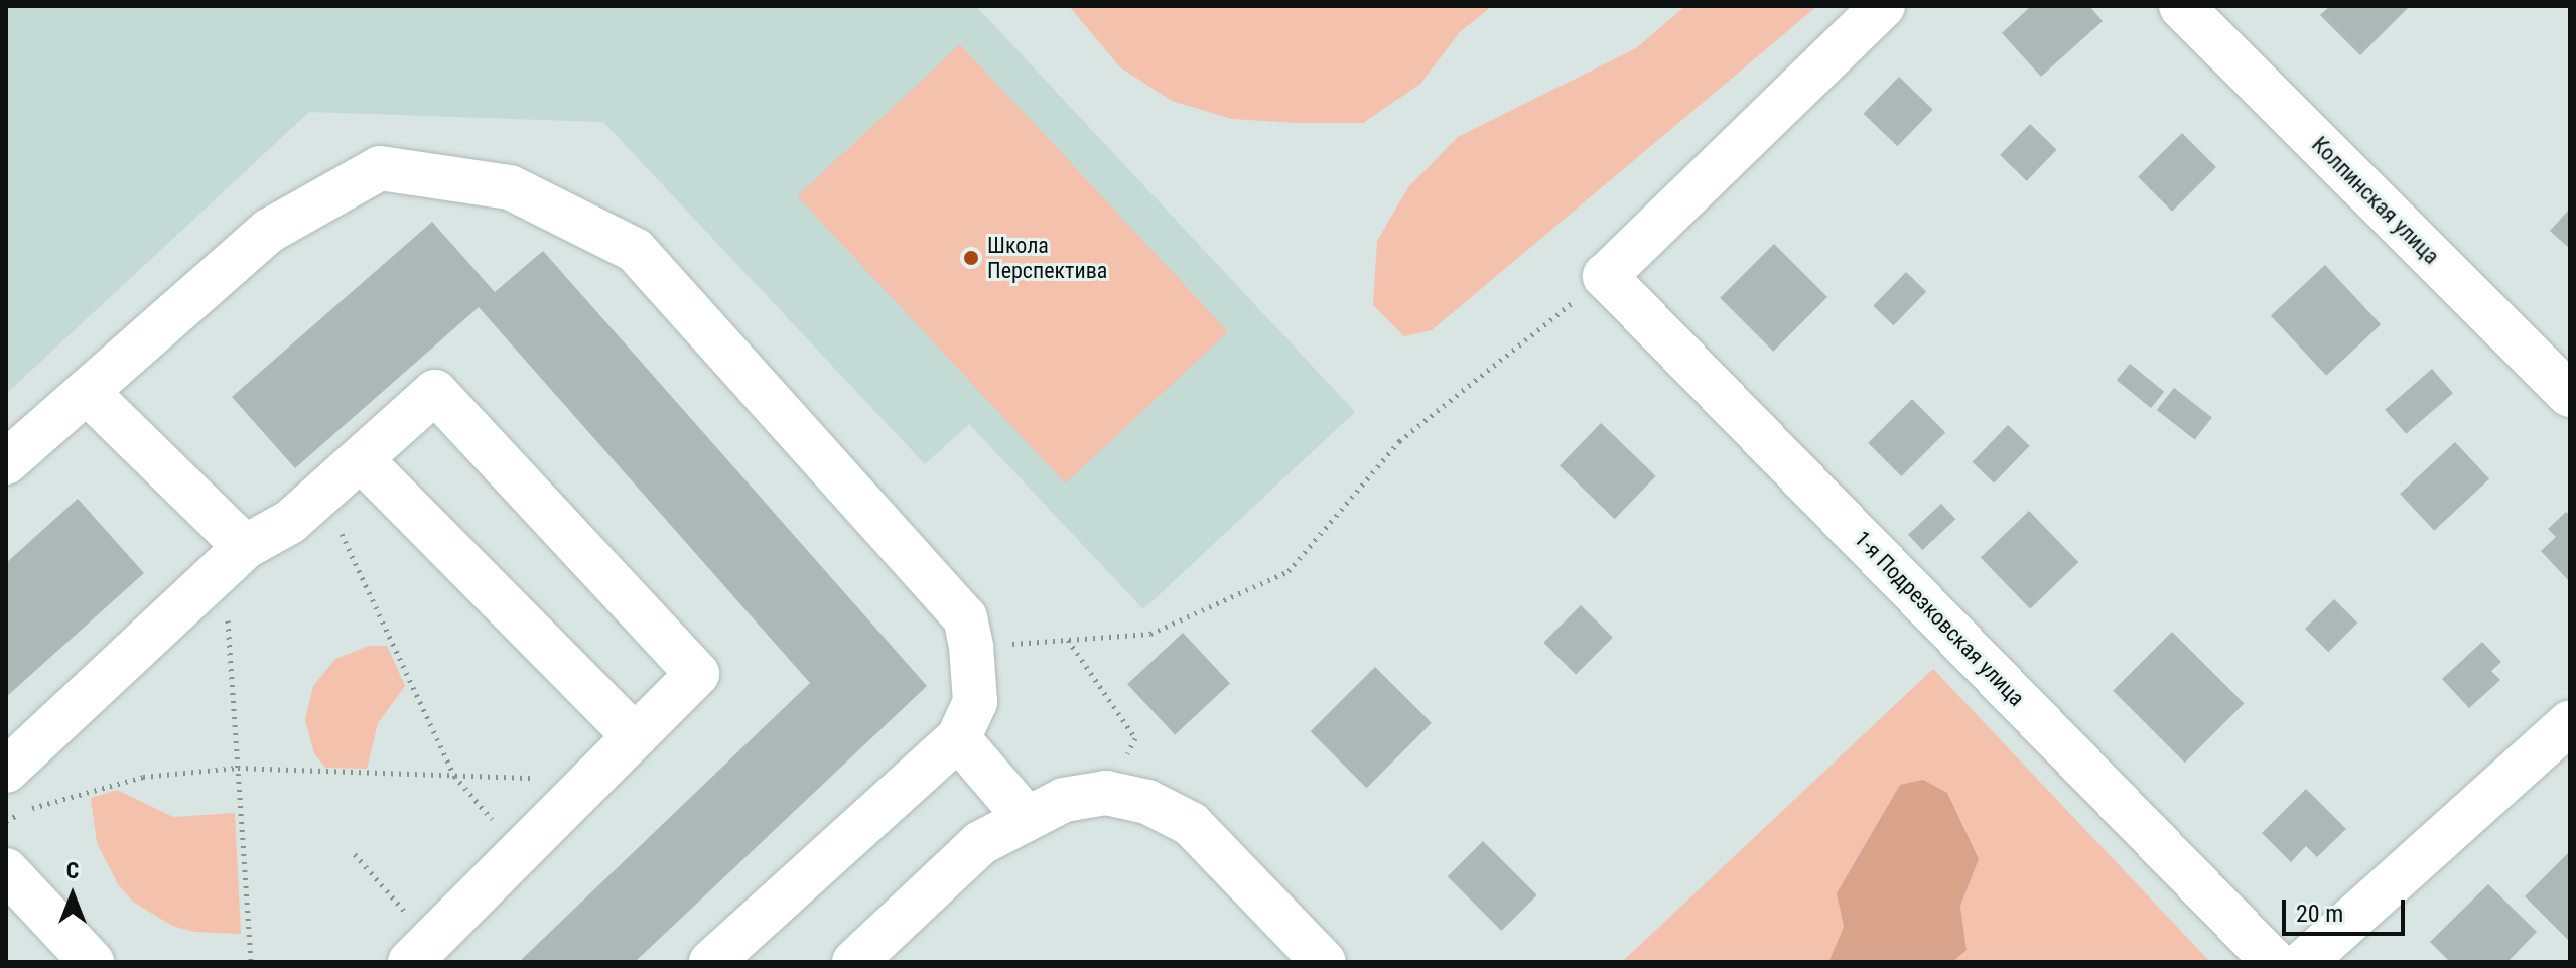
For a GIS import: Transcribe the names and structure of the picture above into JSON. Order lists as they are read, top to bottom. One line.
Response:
{"streets":{"street":["Колпинская улица","1-я Подрезковская улица"]},"places":["Школа Перспектива"],"scale_bar":"20 m","north":"top"}
